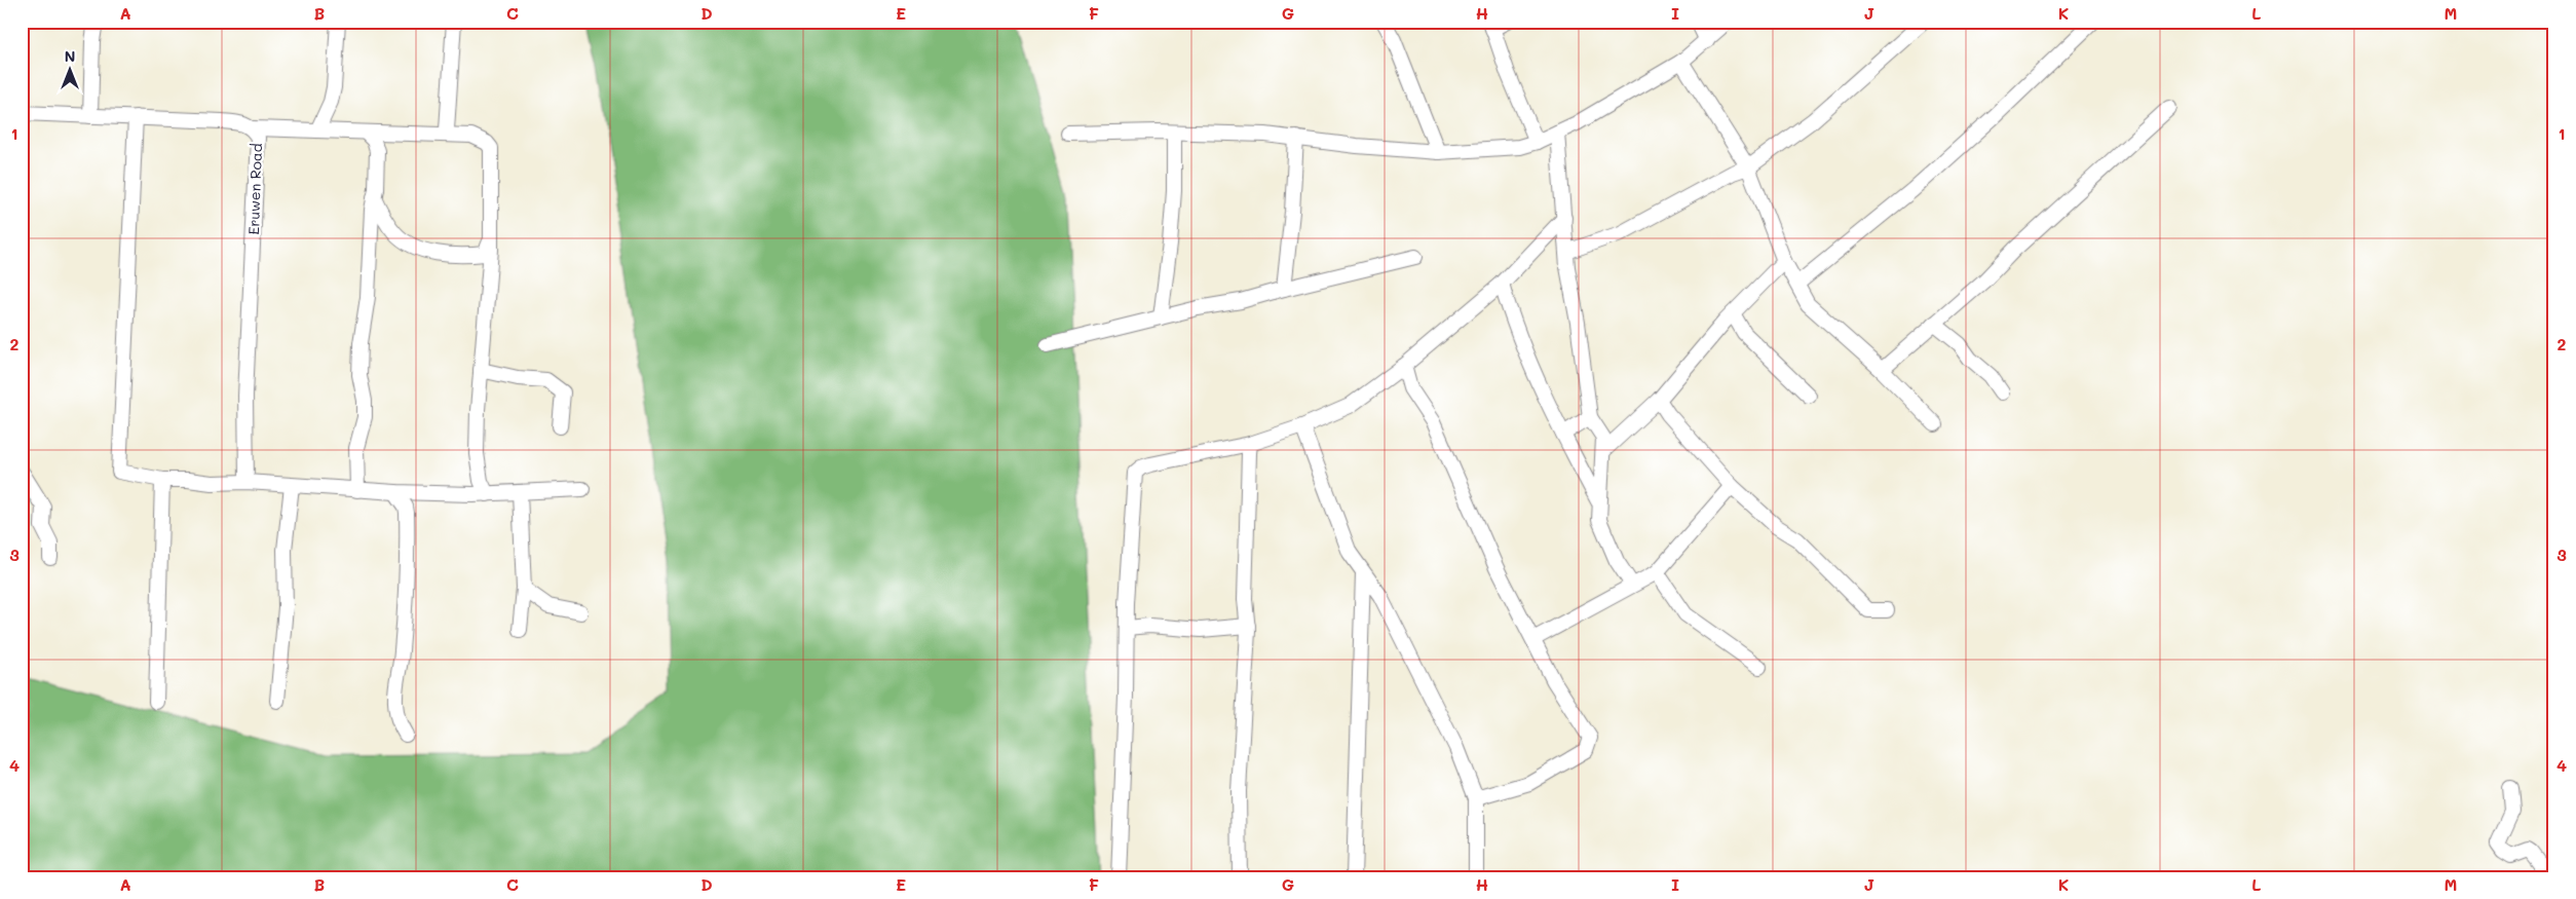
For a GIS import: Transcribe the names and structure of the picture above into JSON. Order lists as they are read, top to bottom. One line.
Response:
{"streets":{"street":["Eruwen Road"]},"north":"top","grid":{"columns":["A","B","C","D","E","F","G","H","I","J","K","L","M"],"rows":["1","2","3","4"]}}
